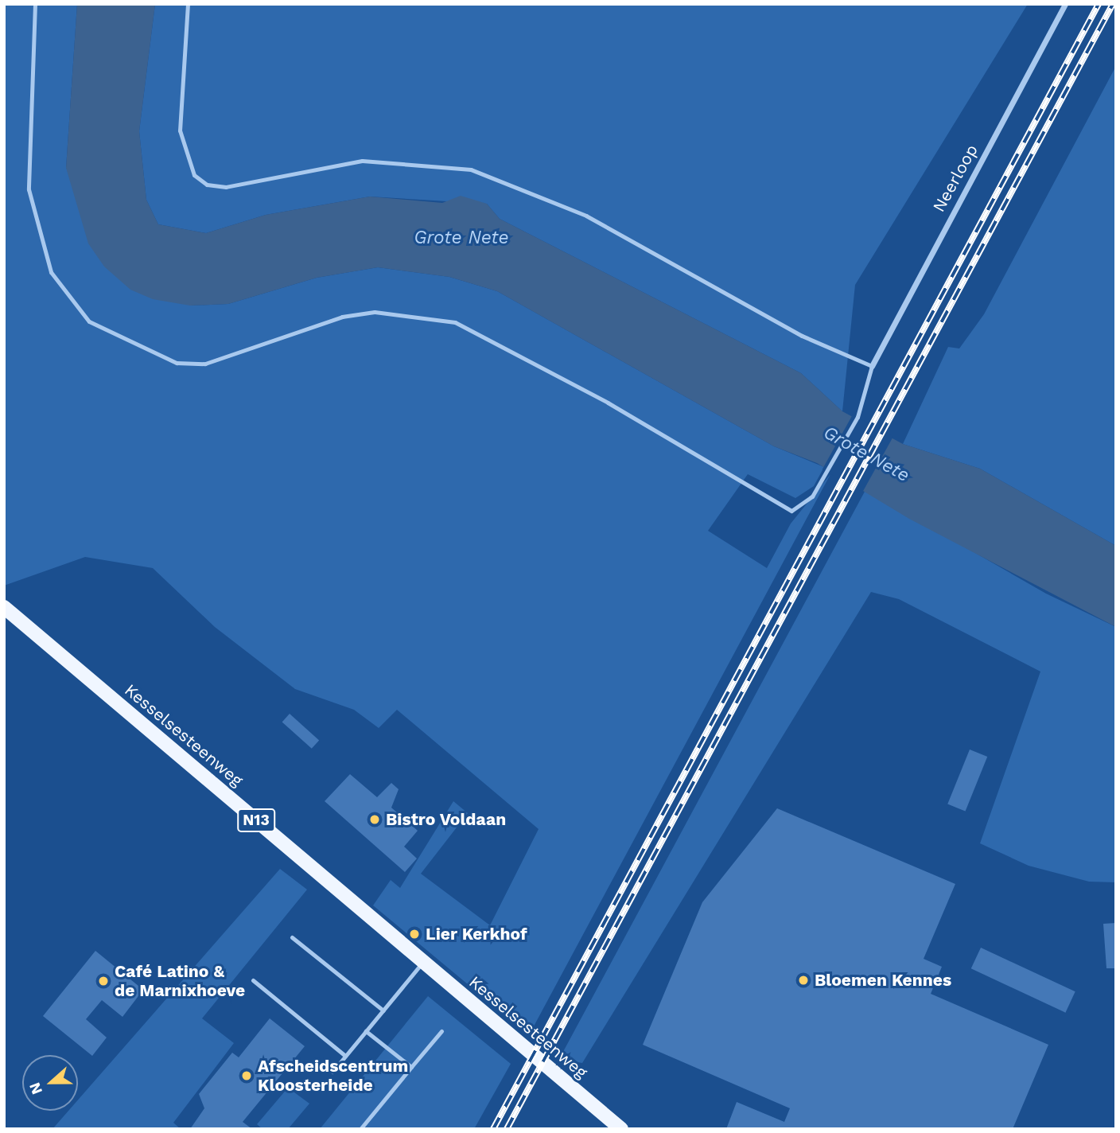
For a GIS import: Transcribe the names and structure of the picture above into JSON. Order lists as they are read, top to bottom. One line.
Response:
{"streets":{"main road":["Kesselsesteenweg","N13"],"street":["Neerloop"]},"water":["Grote Nete"],"places":["Bistro Voldaan","Lier Kerkhof","Bloemen Kennes","Café Latino & de Marnixhoeve","Afscheidscentrum Kloosterheide"],"north":"left"}
